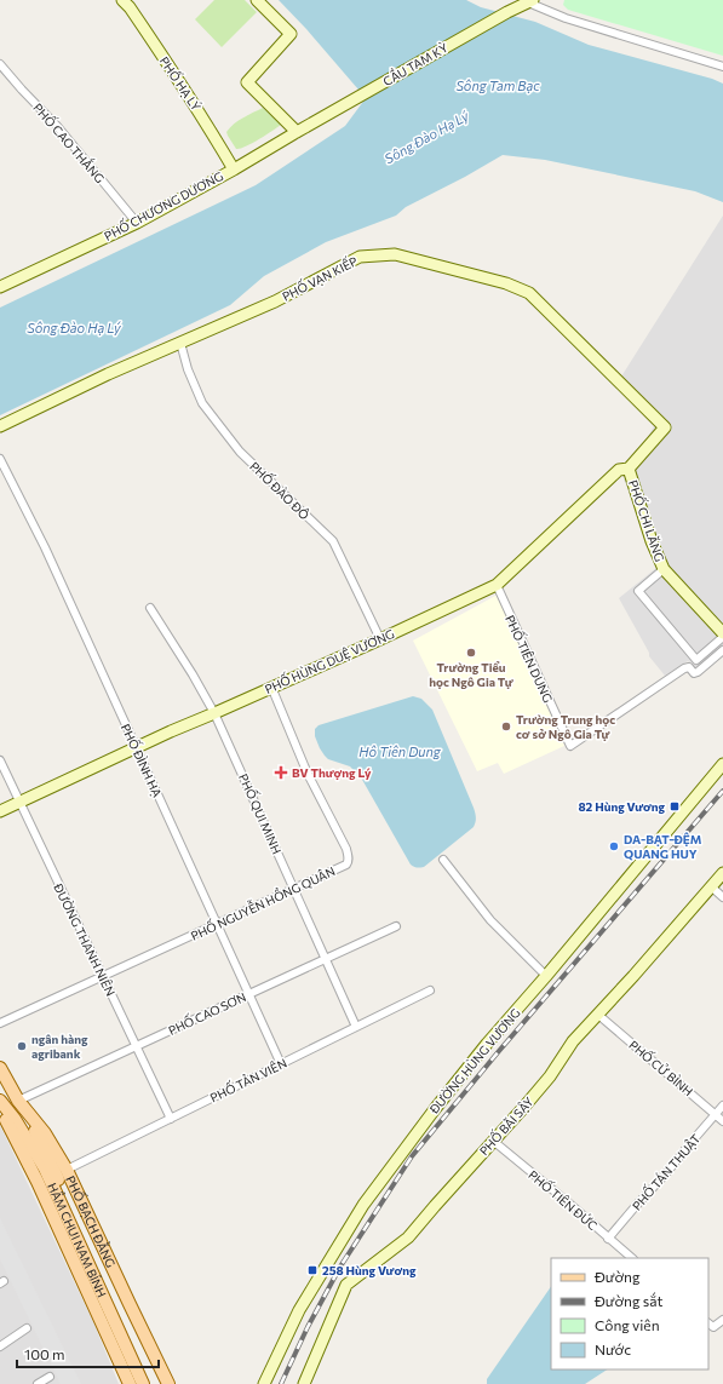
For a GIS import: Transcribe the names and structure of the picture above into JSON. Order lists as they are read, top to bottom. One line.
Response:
{"streets":{"main road":["PHỐ BẠCH ĐẰNG","HẦM CHUI NAM BÍNH"],"street":["CẦU TAM KỲ","PHỐ HẠ LÝ","PHỐ CAO THẮNG","PHỐ CHƯƠNG DƯƠNG","PHỐ VẠN KIẾP","PHỐ ĐÀO ĐÔ","PHỐ CHI LĂNG","PHỐ TIÊN DUNG","PHỐ HÙNG DUỆ VƯƠNG","PHỐ ĐÌNH HẠ","PHỐ QUI MINH","PHỐ NGUYỄN HỒNG QUÂN","ĐƯỜNG THANH NIÊN","PHỐ CAO SƠN","ĐƯỜNG HÙNG VƯƠNG","PHỐ CỬ BÌNH","PHỐ TẢN VIÊN","PHỐ BÃI SẬY","PHỐ TÁN THUẬT","PHỐ TIÊN ĐỨC"]},"crossings":[["CẦU TAM KỲ","PHỐ CHƯƠNG DƯƠNG"],["PHỐ HẠ LÝ","PHỐ CHƯƠNG DƯƠNG"],["PHỐ CAO THẮNG","PHỐ CHƯƠNG DƯƠNG"],["PHỐ VẠN KIẾP","PHỐ ĐÀO ĐÔ"],["PHỐ VẠN KIẾP","PHỐ CHI LĂNG"],["PHỐ ĐÀO ĐÔ","PHỐ HÙNG DUỆ VƯƠNG"],["PHỐ CHI LĂNG","PHỐ HÙNG DUỆ VƯƠNG"],["PHỐ TIÊN DUNG","PHỐ HÙNG DUỆ VƯƠNG"],["PHỐ HÙNG DUỆ VƯƠNG","PHỐ ĐÌNH HẠ"],["PHỐ HÙNG DUỆ VƯƠNG","PHỐ QUI MINH"],["PHỐ HÙNG DUỆ VƯƠNG","PHỐ NGUYỄN HỒNG QUÂN"],["PHỐ HÙNG DUỆ VƯƠNG","ĐƯỜNG THANH NIÊN"],["PHỐ ĐÌNH HẠ","PHỐ NGUYỄN HỒNG QUÂN"],["PHỐ ĐÌNH HẠ","PHỐ CAO SƠN"],["PHỐ ĐÌNH HẠ","PHỐ TẢN VIÊN"],["PHỐ QUI MINH","PHỐ NGUYỄN HỒNG QUÂN"],["PHỐ QUI MINH","PHỐ CAO SƠN"],["PHỐ QUI MINH","PHỐ TẢN VIÊN"],["PHỐ NGUYỄN HỒNG QUÂN","ĐƯỜNG THANH NIÊN"],["ĐƯỜNG THANH NIÊN","PHỐ CAO SƠN"],["ĐƯỜNG THANH NIÊN","PHỐ TẢN VIÊN"],["PHỐ CAO SƠN","PHỐ BẠCH ĐẰNG"],["PHỐ CAO SƠN","HẦM CHUI NAM BÍNH"],["PHỐ CỬ BÌNH","PHỐ BÃI SẬY"],["PHỐ CỬ BÌNH","PHỐ TÁN THUẬT"],["PHỐ TẢN VIÊN","PHỐ BẠCH ĐẰNG"],["PHỐ BÃI SẬY","PHỐ TIÊN ĐỨC"],["PHỐ TÁN THUẬT","PHỐ TIÊN ĐỨC"],["PHỐ BẠCH ĐẰNG","HẦM CHUI NAM BÍNH"]],"water":["Sông Tam Bạc","Sông Đào Hạ Lý","Hô Tiên Dung"],"places":{"other":["Trường Tiểu học Ngô Gia Tự","Trường Trung học cơ sở Ngô Gia Tự","DA-BẠT-ĐỆM QUANG HUY","ngân hàng agribank"],"health":["BV Thượng Lý"],"transit":["82 Hùng Vương","258 Hùng Vương"]},"legend":["Đường","Đường sắt","Công viên","Nước"],"scale_bar":"100 m"}
